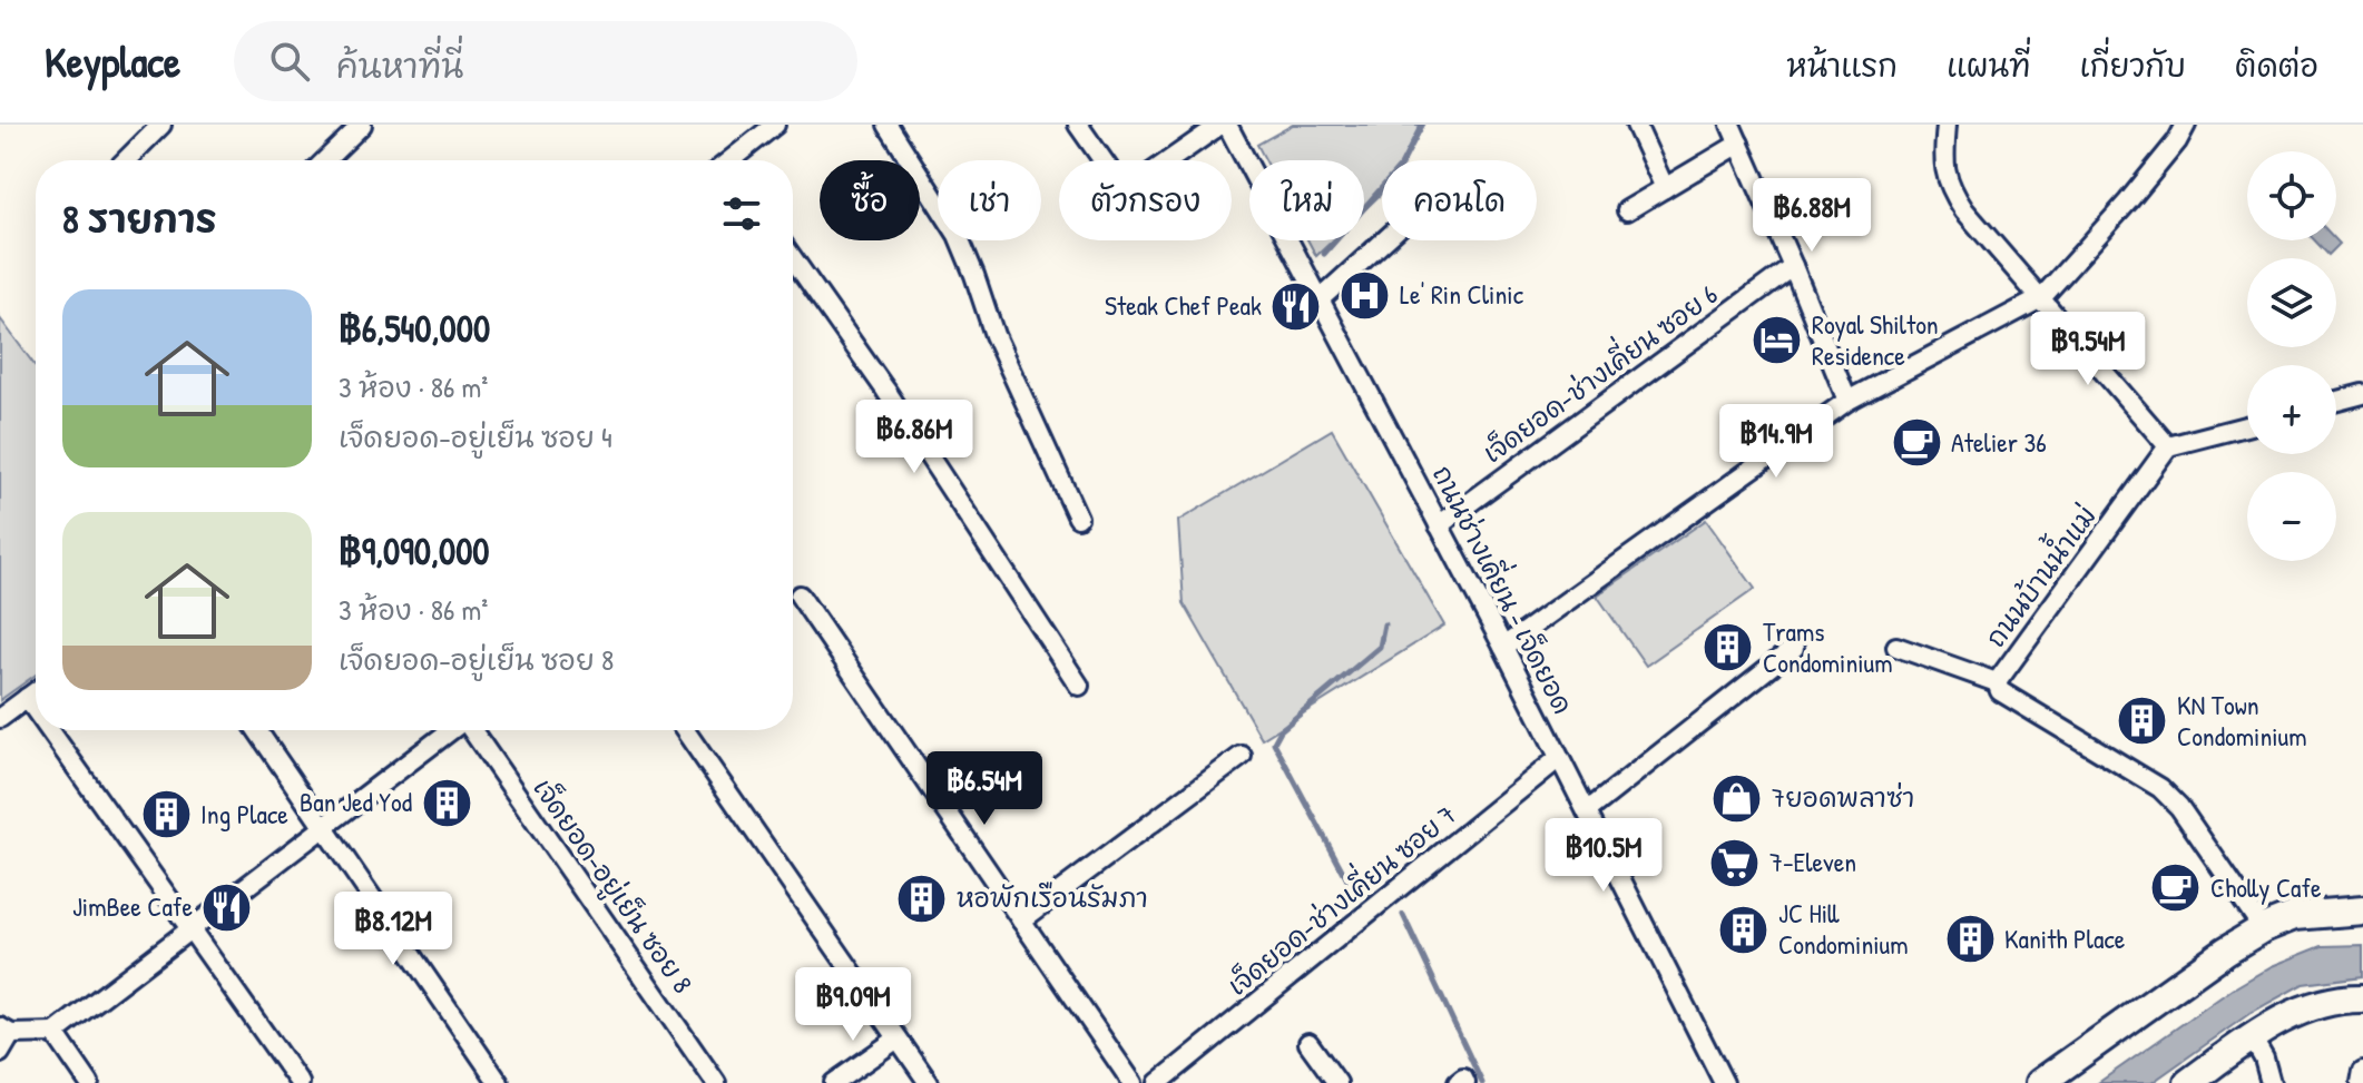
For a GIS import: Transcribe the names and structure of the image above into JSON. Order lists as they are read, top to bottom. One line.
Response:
{"streets":{"street":["เจ็ดยอด-ช่างเคี่ยน ซอย 6","ถนนบ้านน้ำแม่","ถนนช่างเคี่ยน - เจ็ดยอด","เจ็ดยอด-อยู่เย็น ซอย 8","เจ็ดยอด-ช่างเคี่ยน ซอย 7"]},"crossings":[["เจ็ดยอด-ช่างเคี่ยน ซอย 6","ถนนช่างเคี่ยน - เจ็ดยอด"],["ถนนช่างเคี่ยน - เจ็ดยอด","เจ็ดยอด-ช่างเคี่ยน ซอย 7"]],"places":{"hospital":["Le' Rin Clinic"],"restaurant":["Steak Chef Peak","JimBee Cafe"],"hotel":["Royal Shilton Residence"],"cafe":["Atelier 36","Cholly Cafe"],"building":["Trams Condominium","KN Town Condominium","Ban Jed Yod","Ing Place","หอพักเรือนรัมภา","JC Hill Condominium","Kanith Place"],"shop":["7ยอดพลาซ่า"],"supermarket":["7-Eleven"]},"page":{"header":"Keyplace","search":"ค้นหาที่นี่","nav":["หน้าแรก","แผนที่","เกี่ยวกับ","ติดต่อ"],"map_buttons":["+","−"],"chip":["ซื้อ","เช่า","ตัวกรอง","ใหม่","คอนโด"],"heading":"8 รายการ","price":["฿6.88M","฿9.54M","฿6.86M","฿14.9M","฿6.54M","฿10.5M","฿8.12M","฿9.09M"],"list":[{"name":"฿6,540,000","note":"3 ห้อง · 86 m² · เจ็ดยอด-อยู่เย็น ซอย 4"},{"name":"฿9,090,000","note":"3 ห้อง · 86 m² · เจ็ดยอด-อยู่เย็น ซอย 8"}]}}
